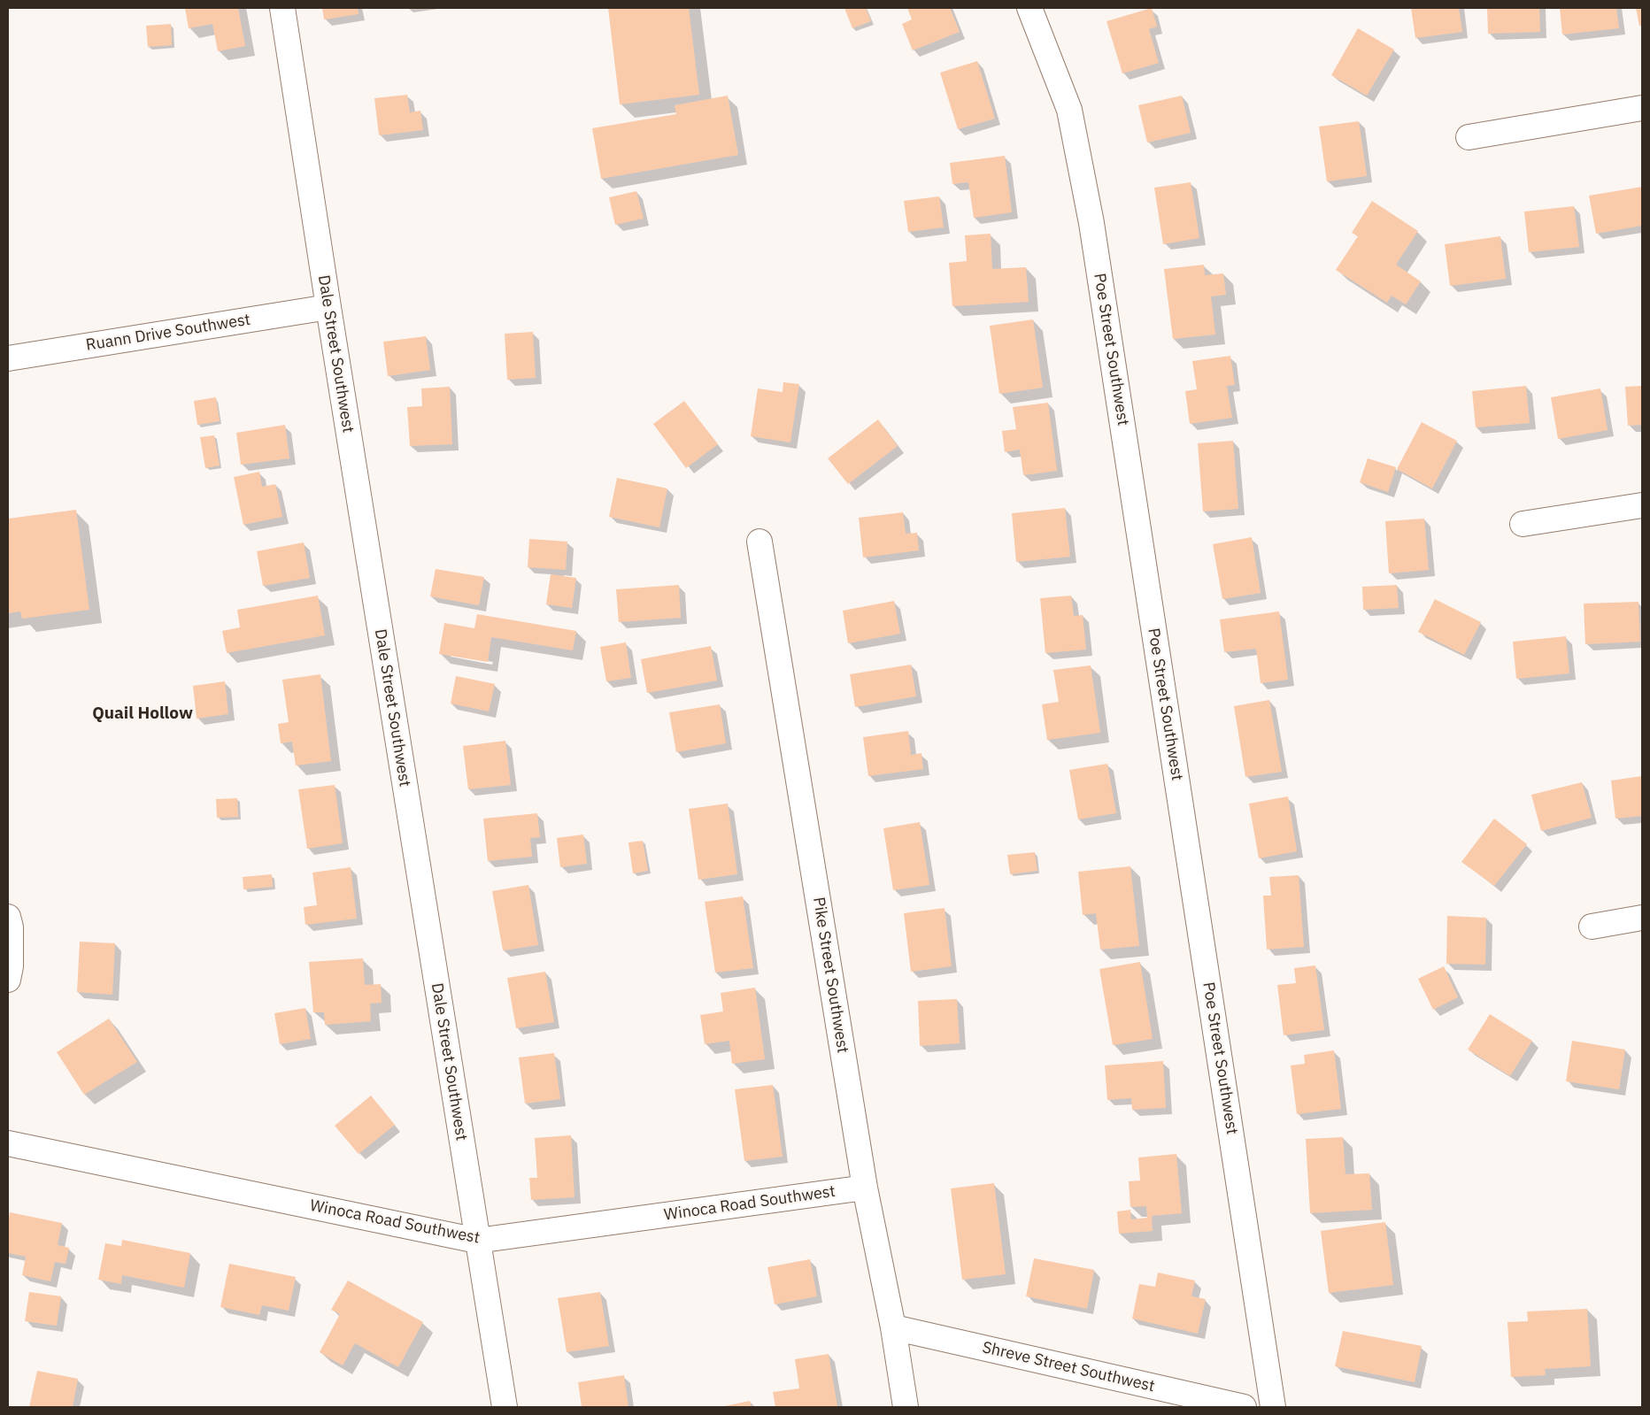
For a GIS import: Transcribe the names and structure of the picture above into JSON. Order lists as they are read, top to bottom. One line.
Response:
{"streets":{"street":["Ruann Drive Southwest","Poe Street Southwest","Dale Street Southwest","Pike Street Southwest","Winoca Road Southwest","Shreve Street Southwest"]},"crossings":[["Ruann Drive Southwest","Dale Street Southwest"],["Dale Street Southwest","Winoca Road Southwest"],["Pike Street Southwest","Winoca Road Southwest"],["Pike Street Southwest","Shreve Street Southwest"]],"districts":["Quail Hollow"]}
